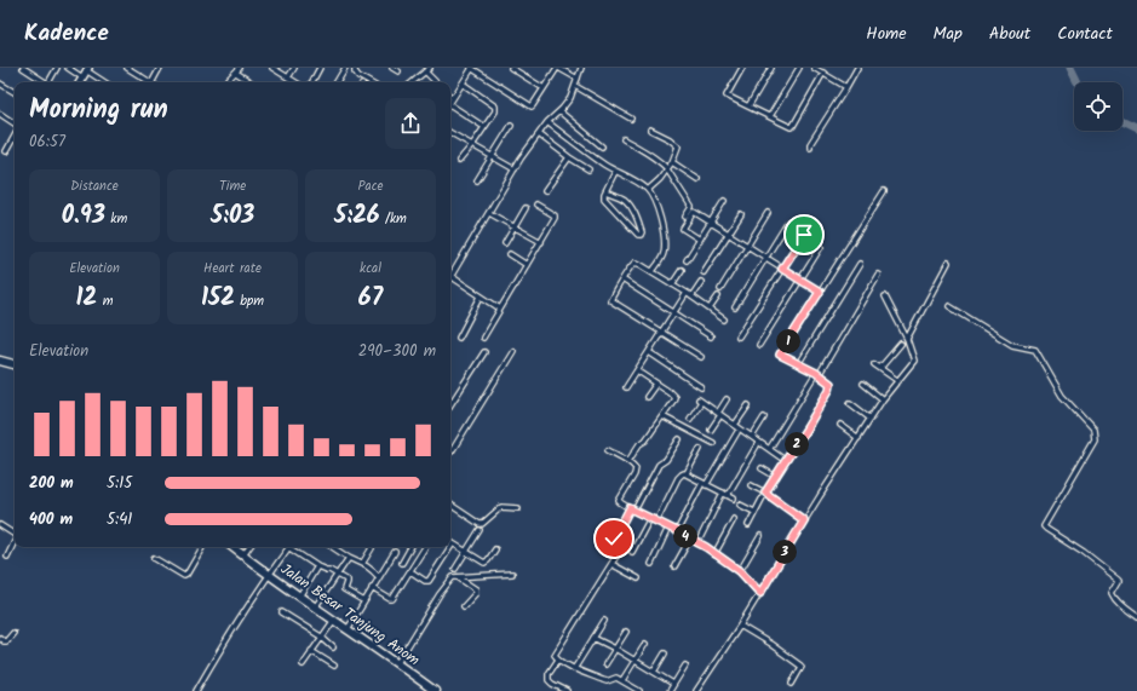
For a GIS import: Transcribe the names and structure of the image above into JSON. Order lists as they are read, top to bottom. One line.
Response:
{"streets":{"main road":["Jalan Besar Tanjung Anom"]},"page":{"header":"Kadence","nav":["Home","Map","About","Contact"],"heading":["Morning run","06:57"],"stats":[["Distance","0.93 km"],["Time","5:03"],["Pace","5:26 /km"],["Elevation","12 m"],["Heart rate","152 bpm"],["kcal","67"]],"pins":["1","2","4","3"],"chart":["Elevation","290–300 m"],"list":[{"name":"200 m","note":"5:15"},{"name":"400 m","note":"5:41"}]}}
